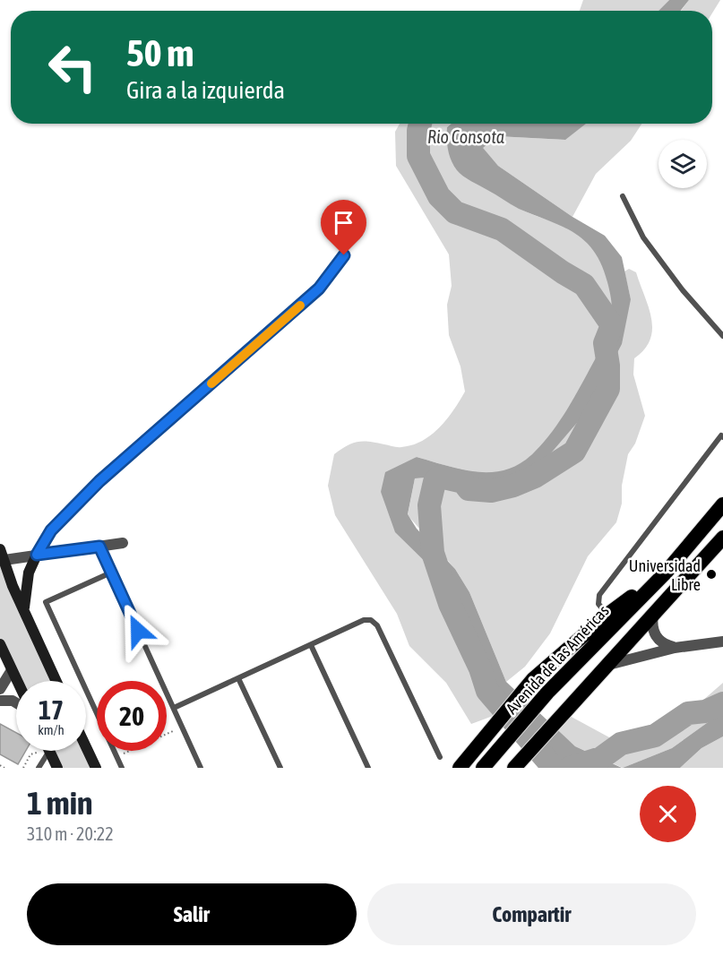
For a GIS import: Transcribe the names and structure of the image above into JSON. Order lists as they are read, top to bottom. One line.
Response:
{"streets":{"highway":["Avenida de las Américas"]},"water":["Rio Consota"],"places":["Universidad Libre"],"page":{"turn":["50 m","Gira a la izquierda"],"speed":"17 km/h","limit":"20","heading":["1 min","310 m · 20:22"],"buttons":["Salir","Compartir"]}}
